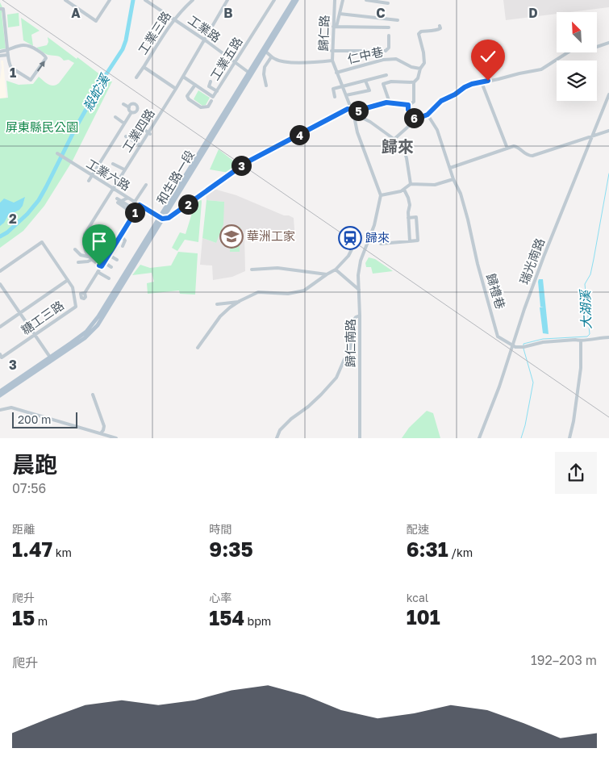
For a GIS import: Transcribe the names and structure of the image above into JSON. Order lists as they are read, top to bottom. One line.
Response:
{"streets":{"main road":["和生路一段"],"street":["工業路","工業三路","歸仁路","仁中巷","工業五路","工業四路","工業六路","瑞光南路","歸禮巷","糖工三路","歸仁南路"]},"crossings":[["工業路","工業三路"],["工業路","工業五路"],["工業路","工業四路"],["工業路","和生路一段"],["工業三路","工業四路"],["歸仁路","仁中巷"],["歸仁路","歸仁南路"],["工業五路","工業四路"],["工業四路","工業六路"],["工業六路","和生路一段"],["瑞光南路","歸禮巷"]],"districts":["歸來"],"water":["殺蛇溪","大湖溪"],"parks":["屏東縣民公園"],"places":{"school or university":["華洲工家"],"station":["歸來"]},"scale_bar":"200 m","north":"top left","page":{"pins":["5","6","4","3","2","1"],"scale":"200 m","heading":["晨跑","07:56"],"stats":[["距離","1.47 km"],["時間","9:35"],["配速","6:31 /km"],["爬升","15 m"],["心率","154 bpm"],["kcal","101"]],"chart":["爬升","192–203 m"]},"grid":{"columns":["A","B","C","D"],"rows":["1","2","3"]}}
